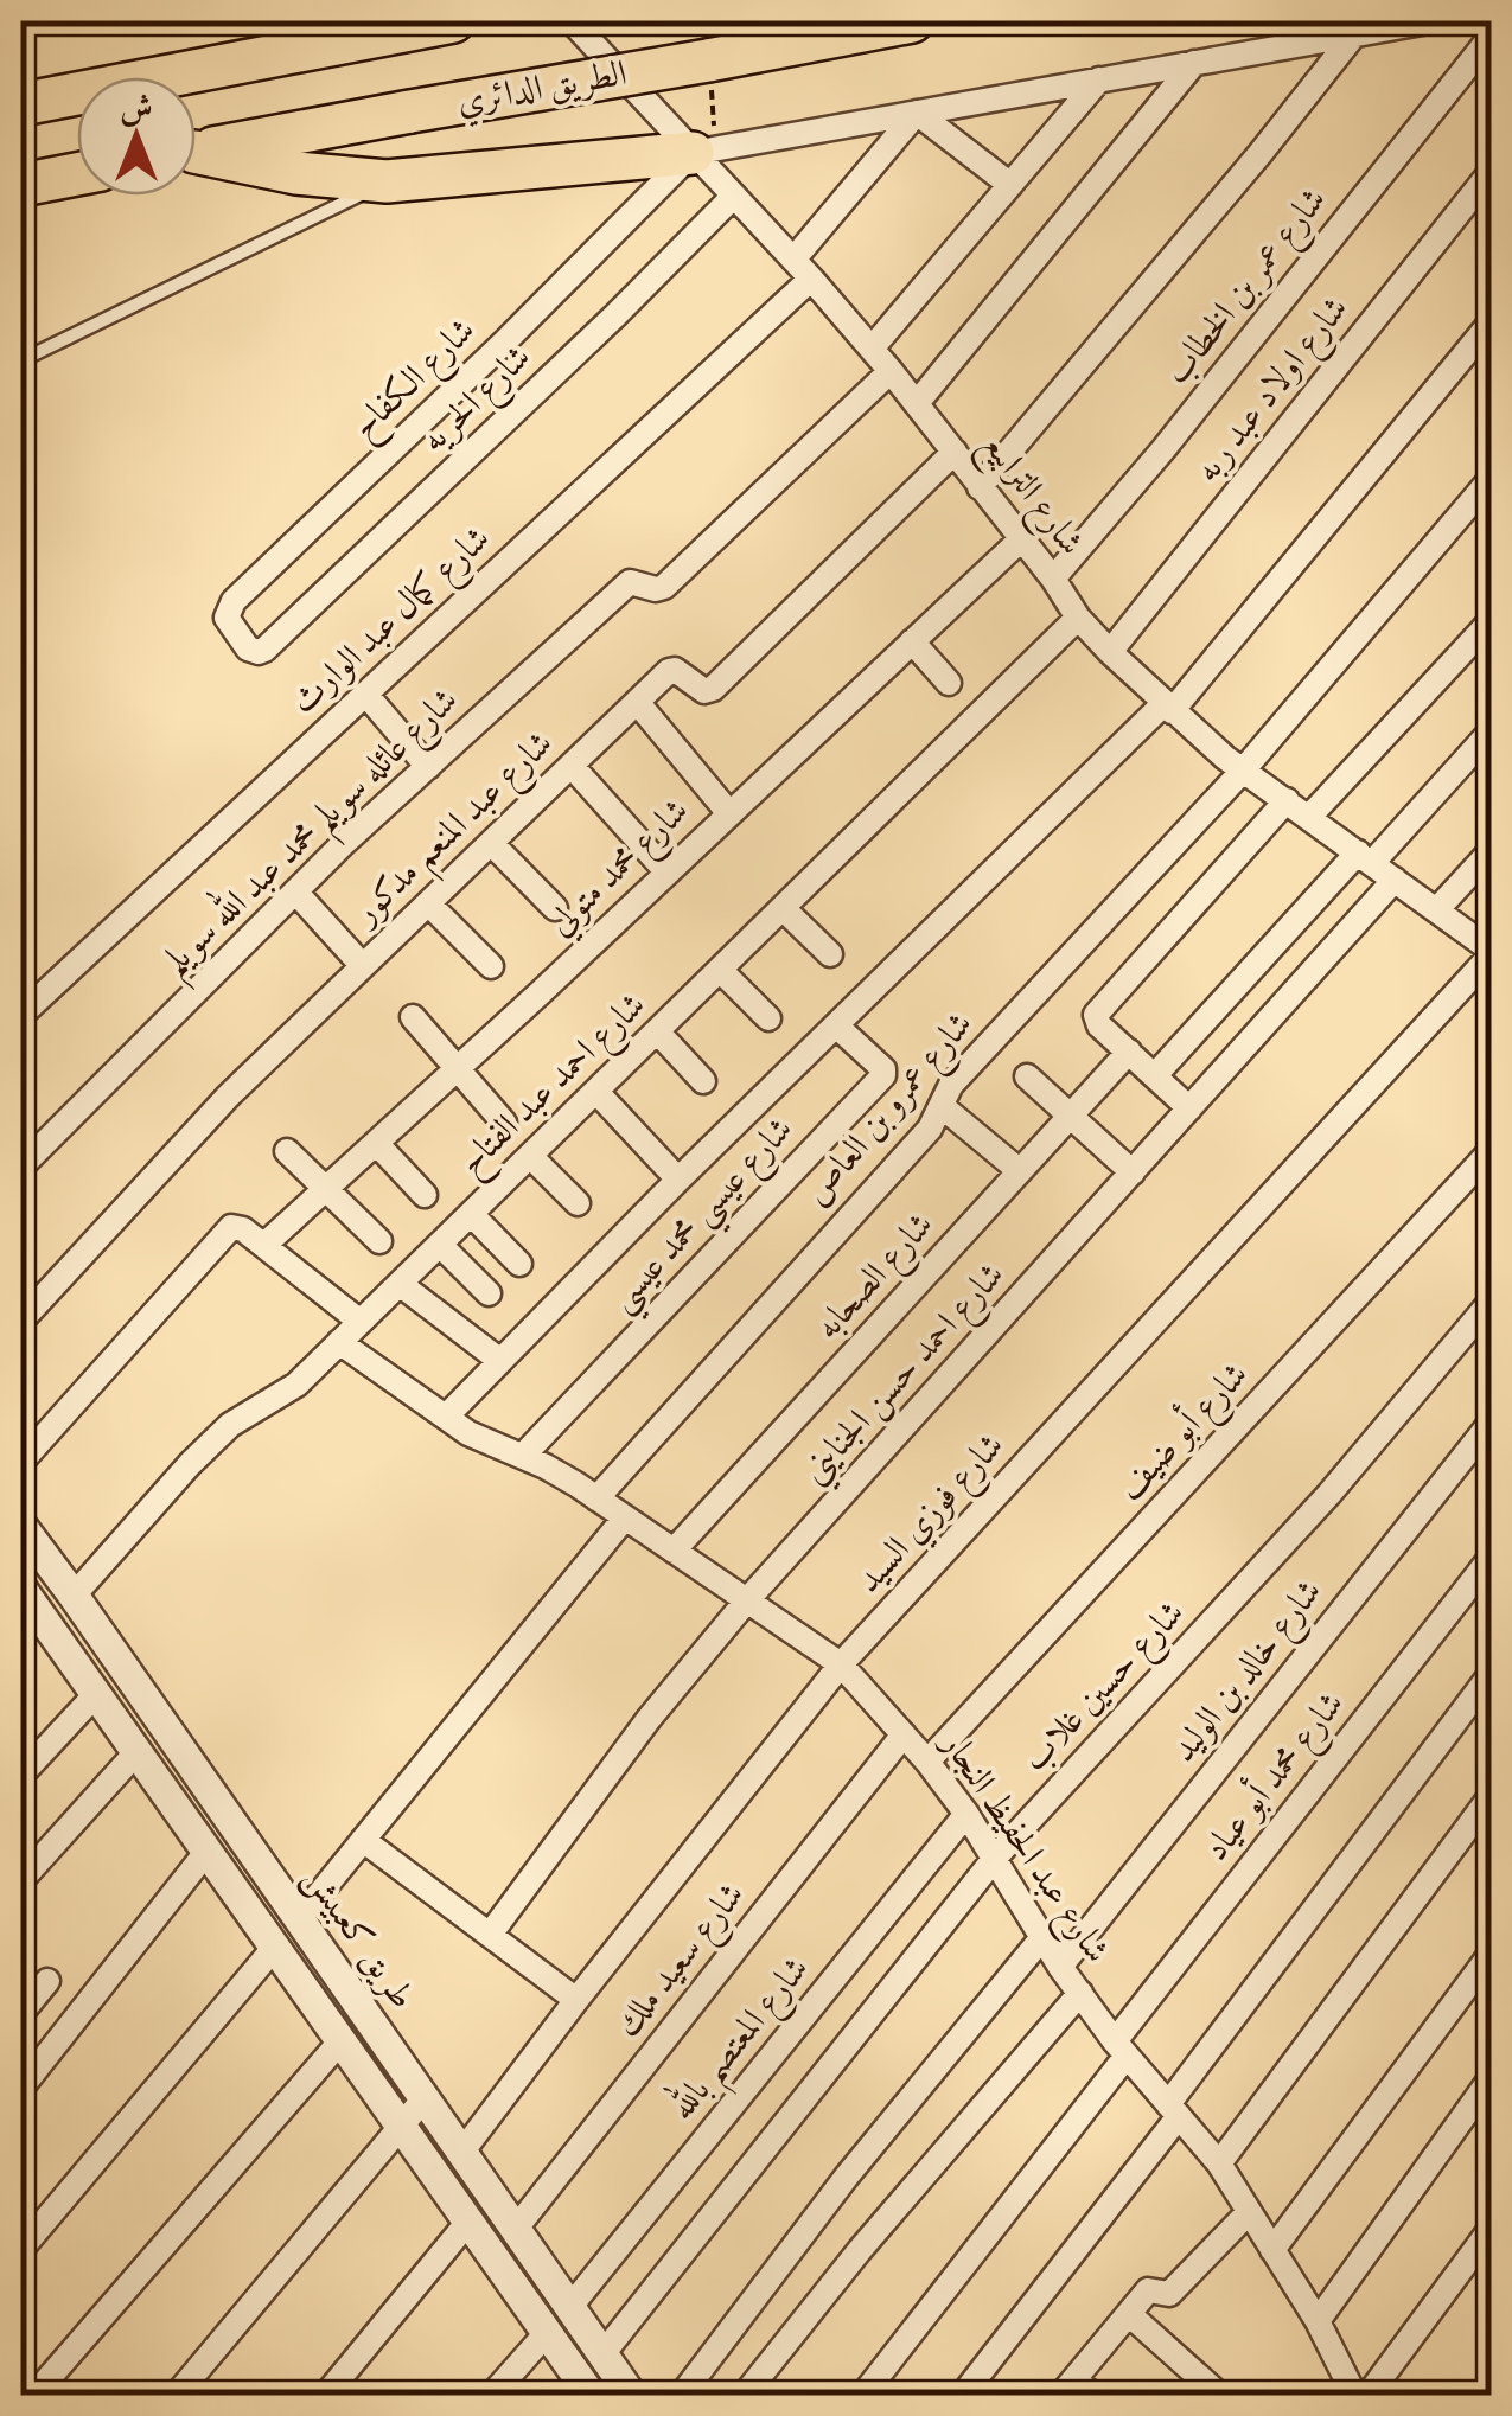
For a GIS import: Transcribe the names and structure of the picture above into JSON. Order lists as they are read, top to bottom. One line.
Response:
{"streets":{"highway":["الطريق الدائري"],"street":["شارع عمر بن الخطاب","شارع الكفاح","شارع اولاد عبد ربه","شارع الحريه","شارع الترابيع","شارع كمال عبد الوارث","شارع عبد المنعم مدكور","شارع عائله سويلم محمد عبد الله سويلم","شارع محمد متولي","شارع احمد عبد الفتاح","شارع عمرو بن العاص","شارع عيسي محمد عيسي","شارع الصحابه","شارع احمد حسن الجنايني","شارع أبو ضيف","شارع فوزي السيد","شارع خالد بن الوليد","شارع حسين غلاب","شارع محمد أبو عياد","شارع عبد الحفيظ النجار","طريق كعبيش","شارع سعيد ملك","شارع المعتصم بالله"]},"crossings":[["شارع عمر بن الخطاب","شارع الترابيع"],["شارع الكفاح","شارع الحريه"],["شارع الكفاح","شارع الترابيع"],["شارع اولاد عبد ربه","شارع الترابيع"],["شارع الحريه","شارع الترابيع"],["شارع الترابيع","شارع كمال عبد الوارث"],["شارع الترابيع","شارع عبد المنعم مدكور"],["شارع الترابيع","شارع عائله سويلم محمد عبد الله سويلم"],["شارع الترابيع","شارع محمد متولي"],["شارع الترابيع","شارع احمد عبد الفتاح"],["شارع الترابيع","شارع عمرو بن العاص"],["شارع الترابيع","شارع احمد حسن الجنايني"],["شارع الترابيع","شارع فوزي السيد"],["شارع احمد عبد الفتاح","شارع عبد الحفيظ النجار"],["شارع احمد عبد الفتاح","طريق كعبيش"],["شارع عمرو بن العاص","شارع عبد الحفيظ النجار"],["شارع عيسي محمد عيسي","شارع عبد الحفيظ النجار"],["شارع الصحابه","شارع عبد الحفيظ النجار"],["شارع احمد حسن الجنايني","شارع عبد الحفيظ النجار"],["شارع أبو ضيف","شارع عبد الحفيظ النجار"],["شارع فوزي السيد","شارع عبد الحفيظ النجار"],["شارع فوزي السيد","طريق كعبيش"],["شارع خالد بن الوليد","شارع عبد الحفيظ النجار"],["شارع حسين غلاب","شارع عبد الحفيظ النجار"],["شارع حسين غلاب","طريق كعبيش"],["شارع محمد أبو عياد","شارع عبد الحفيظ النجار"],["شارع عبد الحفيظ النجار","شارع سعيد ملك"],["شارع عبد الحفيظ النجار","شارع المعتصم بالله"],["طريق كعبيش","شارع سعيد ملك"],["طريق كعبيش","شارع المعتصم بالله"]],"north":"top"}
